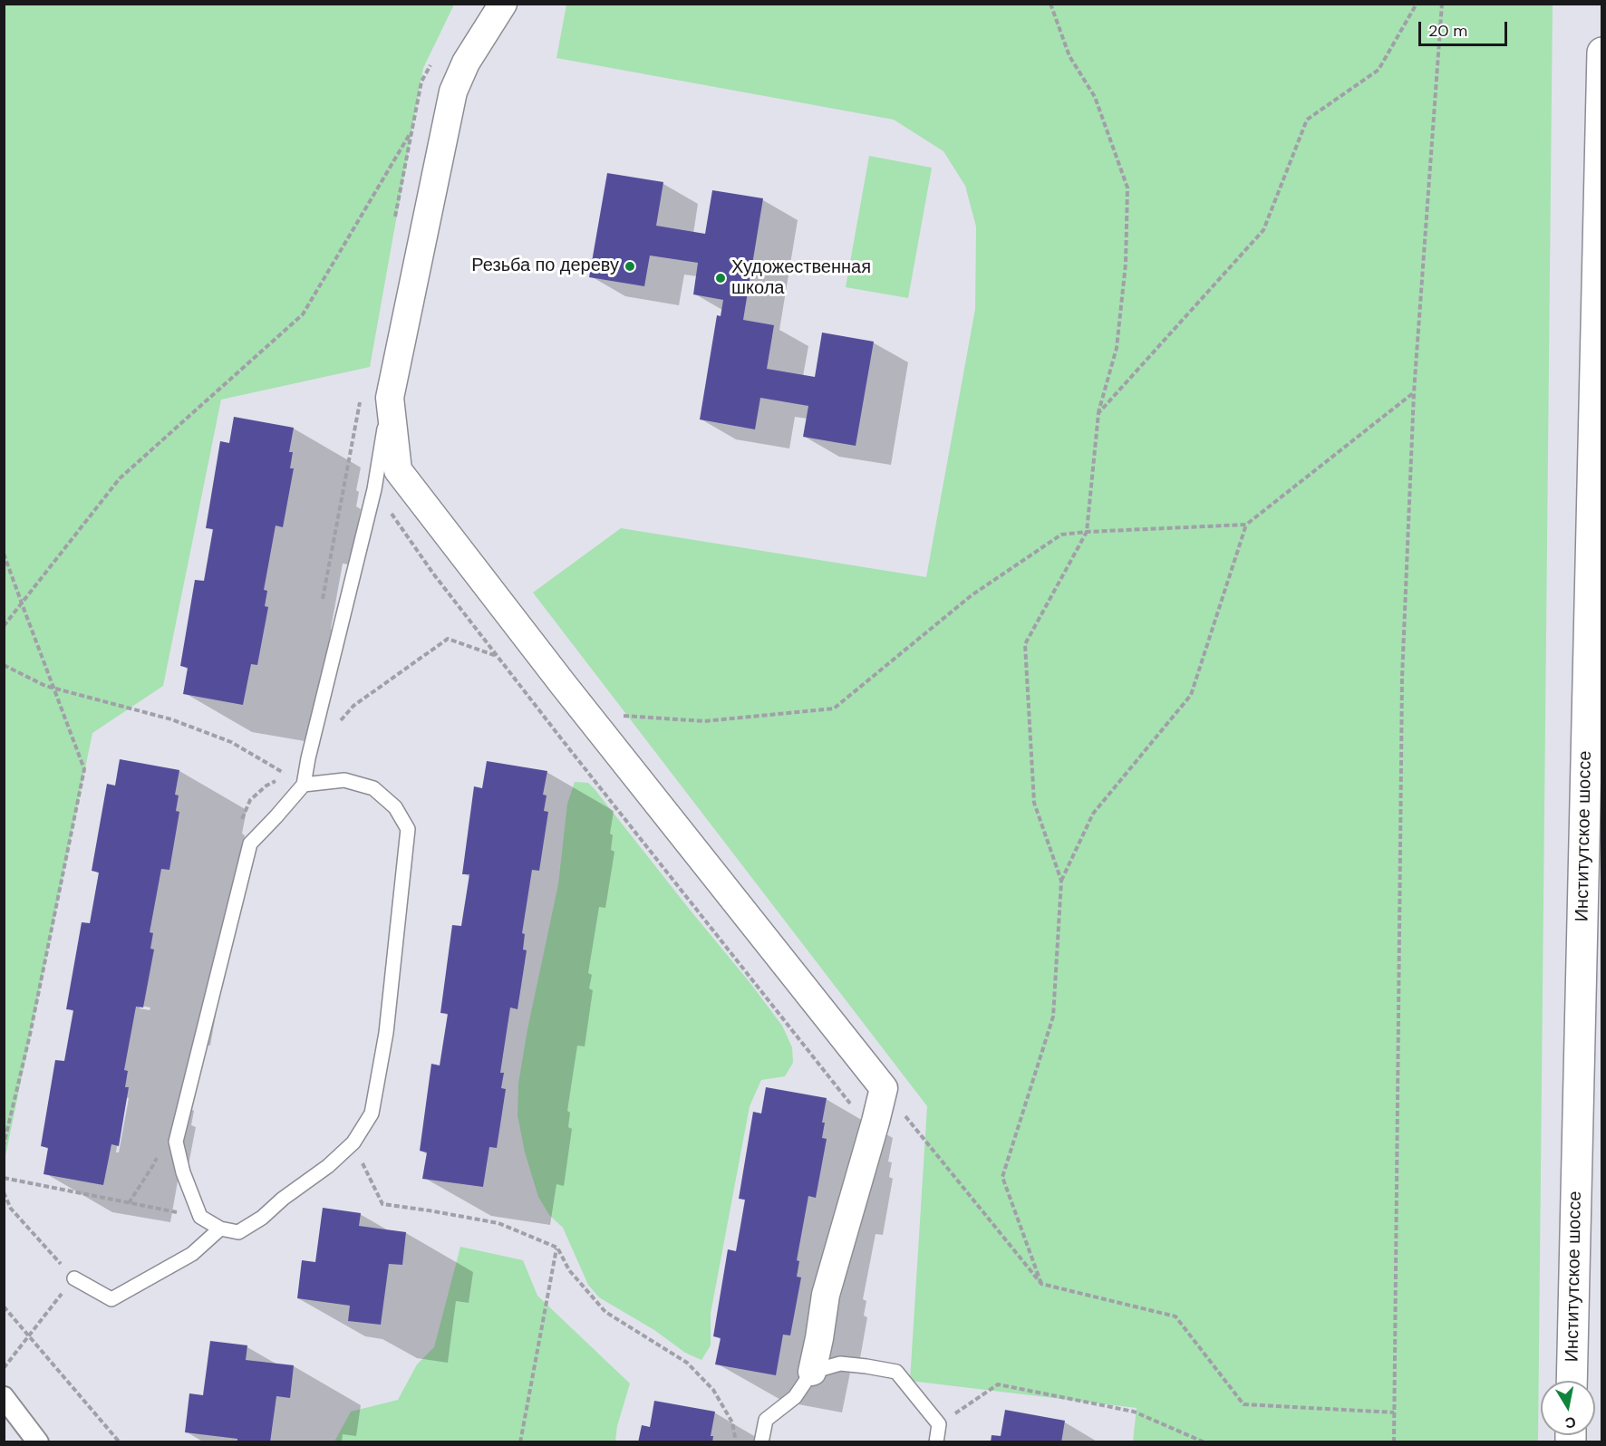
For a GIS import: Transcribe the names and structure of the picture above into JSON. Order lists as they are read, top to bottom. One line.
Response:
{"streets":{"street":["Институтское шоссе"]},"places":["Резьба по дереву","Художественная школа"],"scale_bar":"20 m","north":"bottom"}
